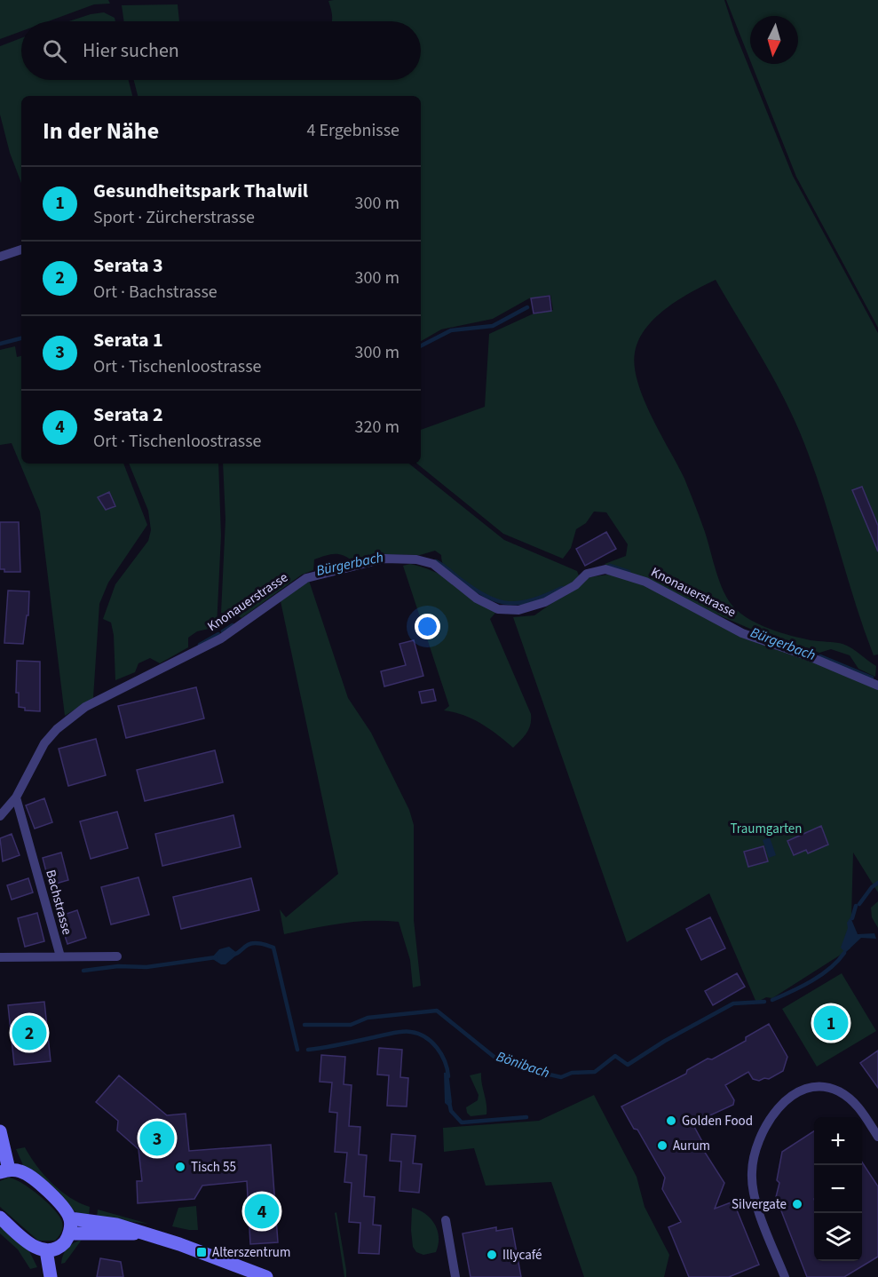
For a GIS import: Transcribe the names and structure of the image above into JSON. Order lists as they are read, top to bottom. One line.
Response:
{"streets":{"street":["Knonauerstrasse","Bachstrasse"]},"crossings":[["Knonauerstrasse","Bachstrasse"]],"water":["Bürgerbach","Bönibach"],"parks":["Traumgarten"],"places":{"other":["Golden Food","Aurum","Tisch 55","Silvergate","Illycafé"],"transit":["Alterszentrum"]},"north":"bottom","page":{"search":"Hier suchen","heading":["In der Nähe","4 Ergebnisse"],"list":[{"mark":"1","name":"Gesundheitspark Thalwil","note":"Sport · Zürcherstrasse","value":"300 m"},{"mark":"2","name":"Serata 3","note":"Ort · Bachstrasse","value":"300 m"},{"mark":"3","name":"Serata 1","note":"Ort · Tischenloostrasse","value":"300 m"},{"mark":"4","name":"Serata 2","note":"Ort · Tischenloostrasse","value":"320 m"}],"pins":["1","2","3","4"],"map_buttons":["+","−"]}}
